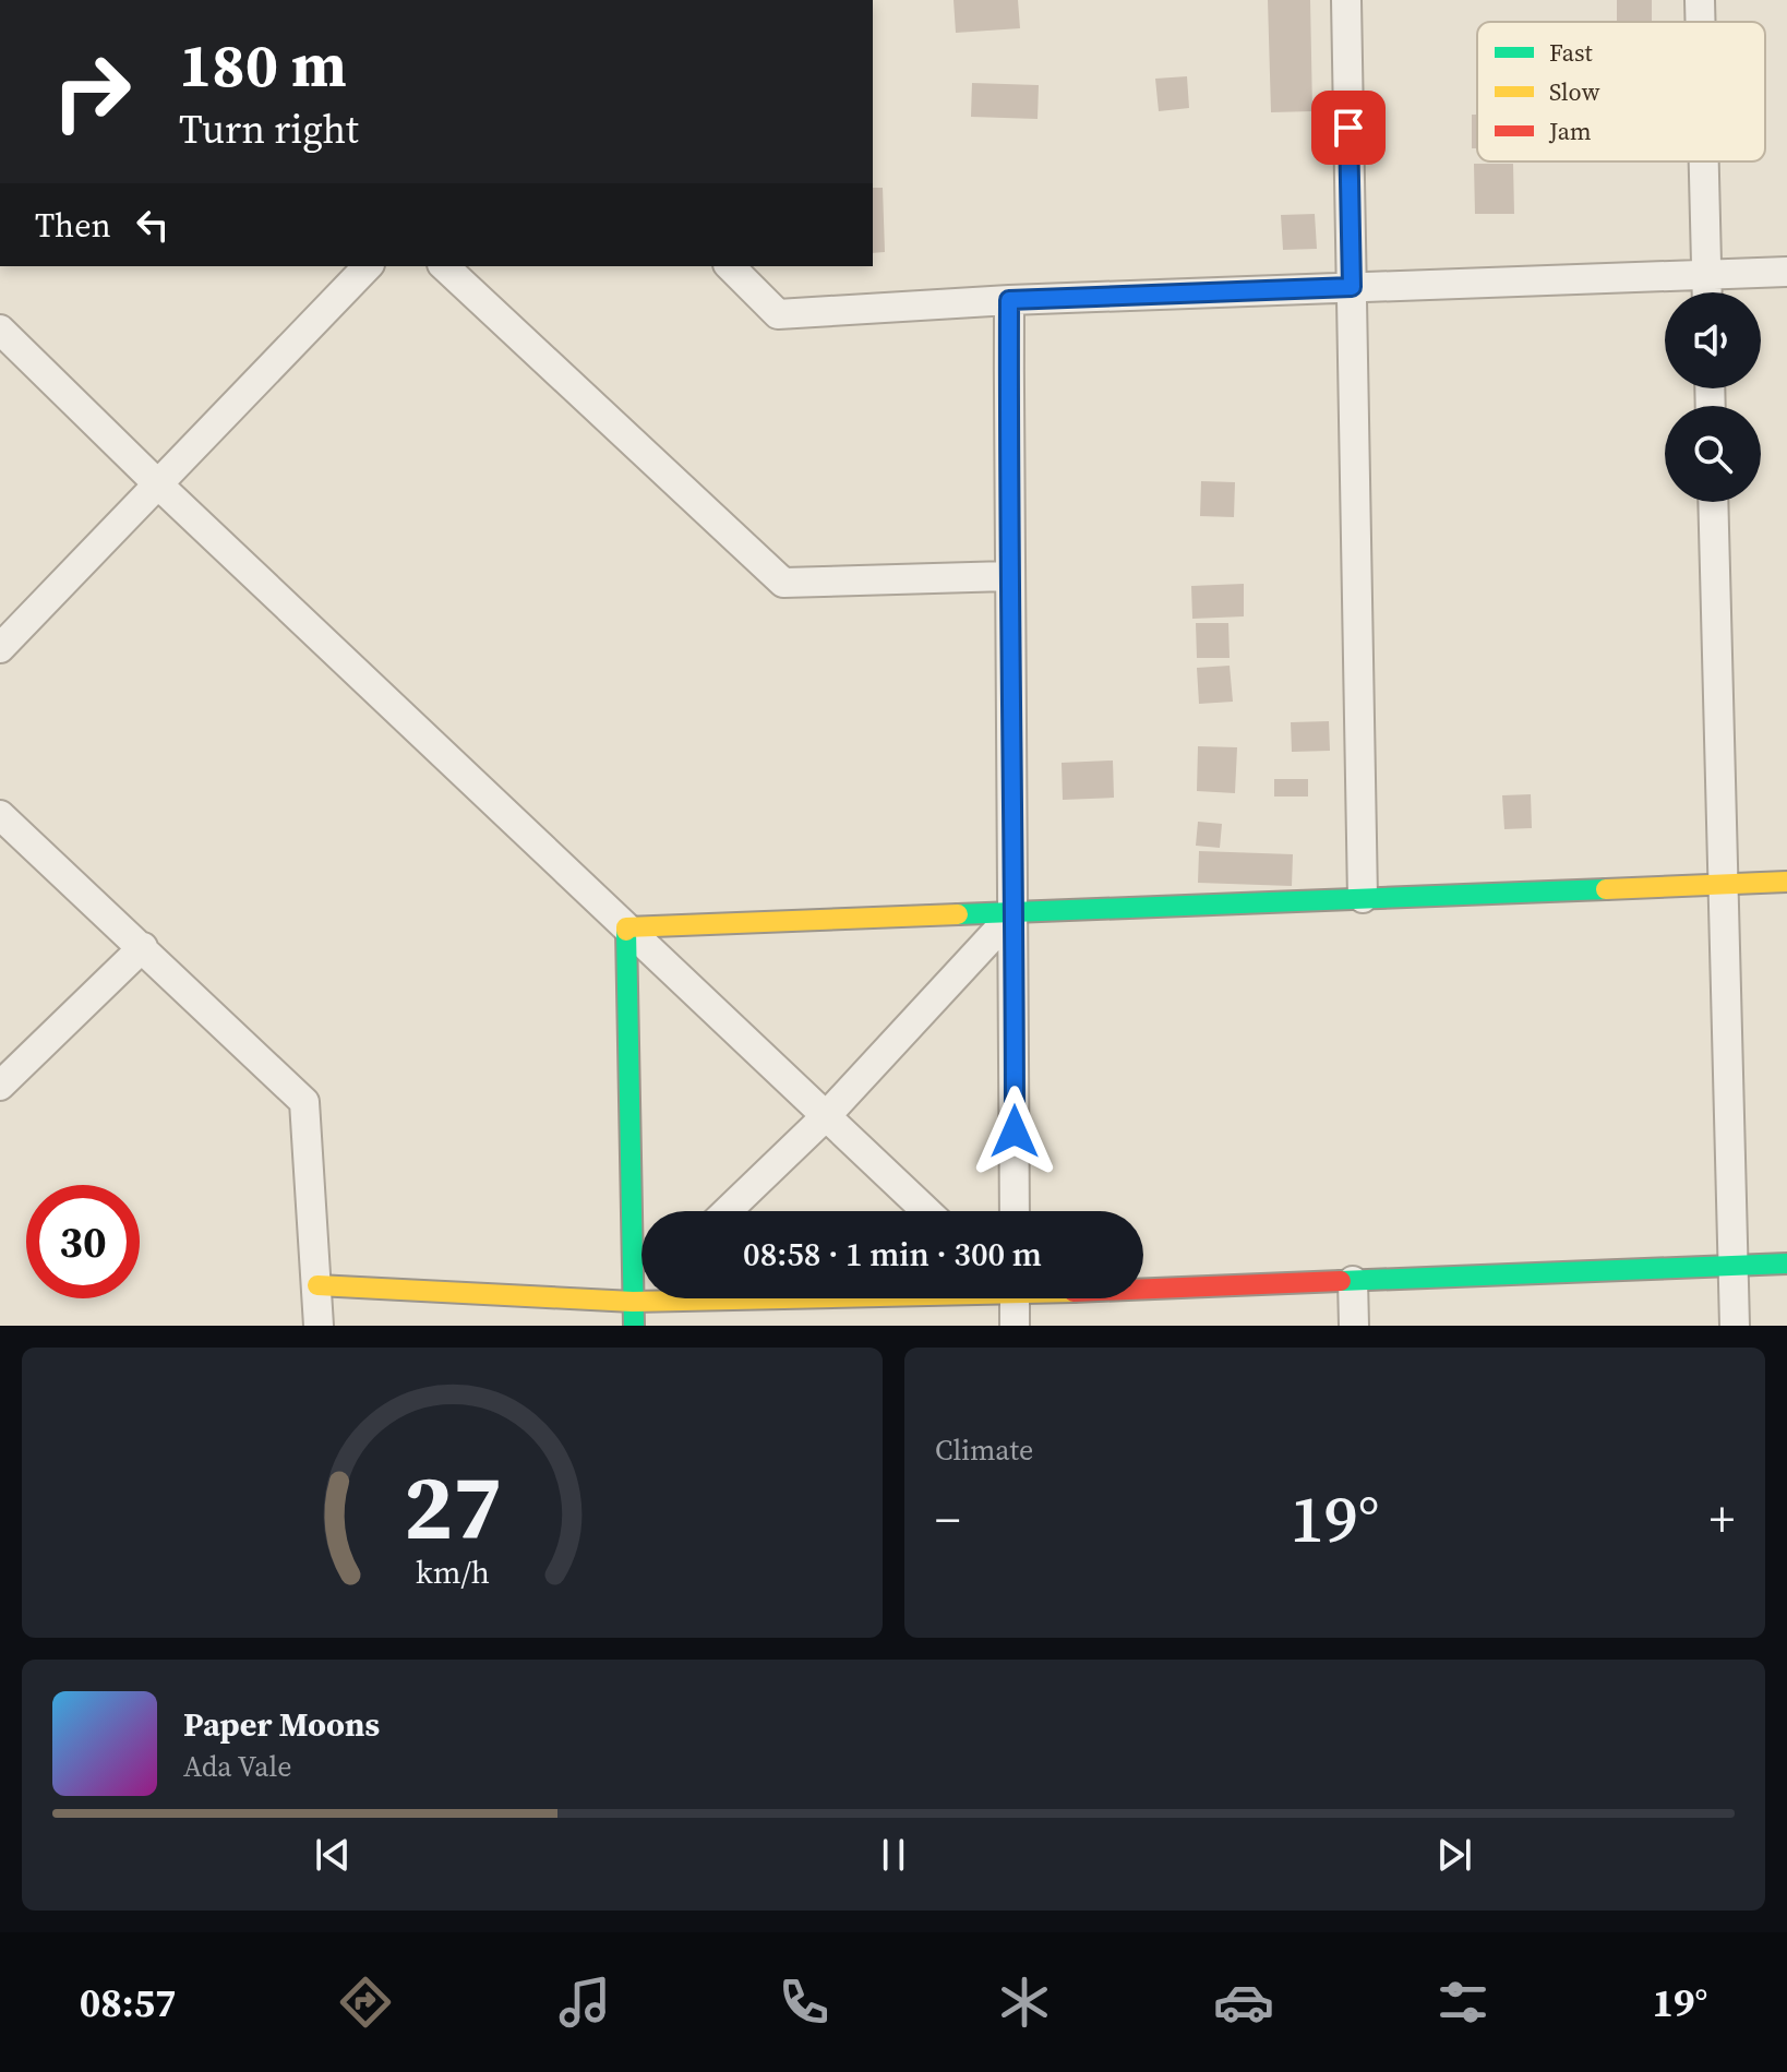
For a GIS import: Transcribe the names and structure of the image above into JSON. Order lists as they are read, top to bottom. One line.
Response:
{"legend":["Fast","Slow","Jam"],"page":{"turn":["180 m","Turn right"],"then":"Then","limit":"30","trip":"08:58 · 1 min · 300 m","tile":"Climate","heat":["−","19°","+"],"song":["Paper Moons","Ada Vale"],"tabs":["08:57","19°"],"gauge":["27","km/h"]}}
